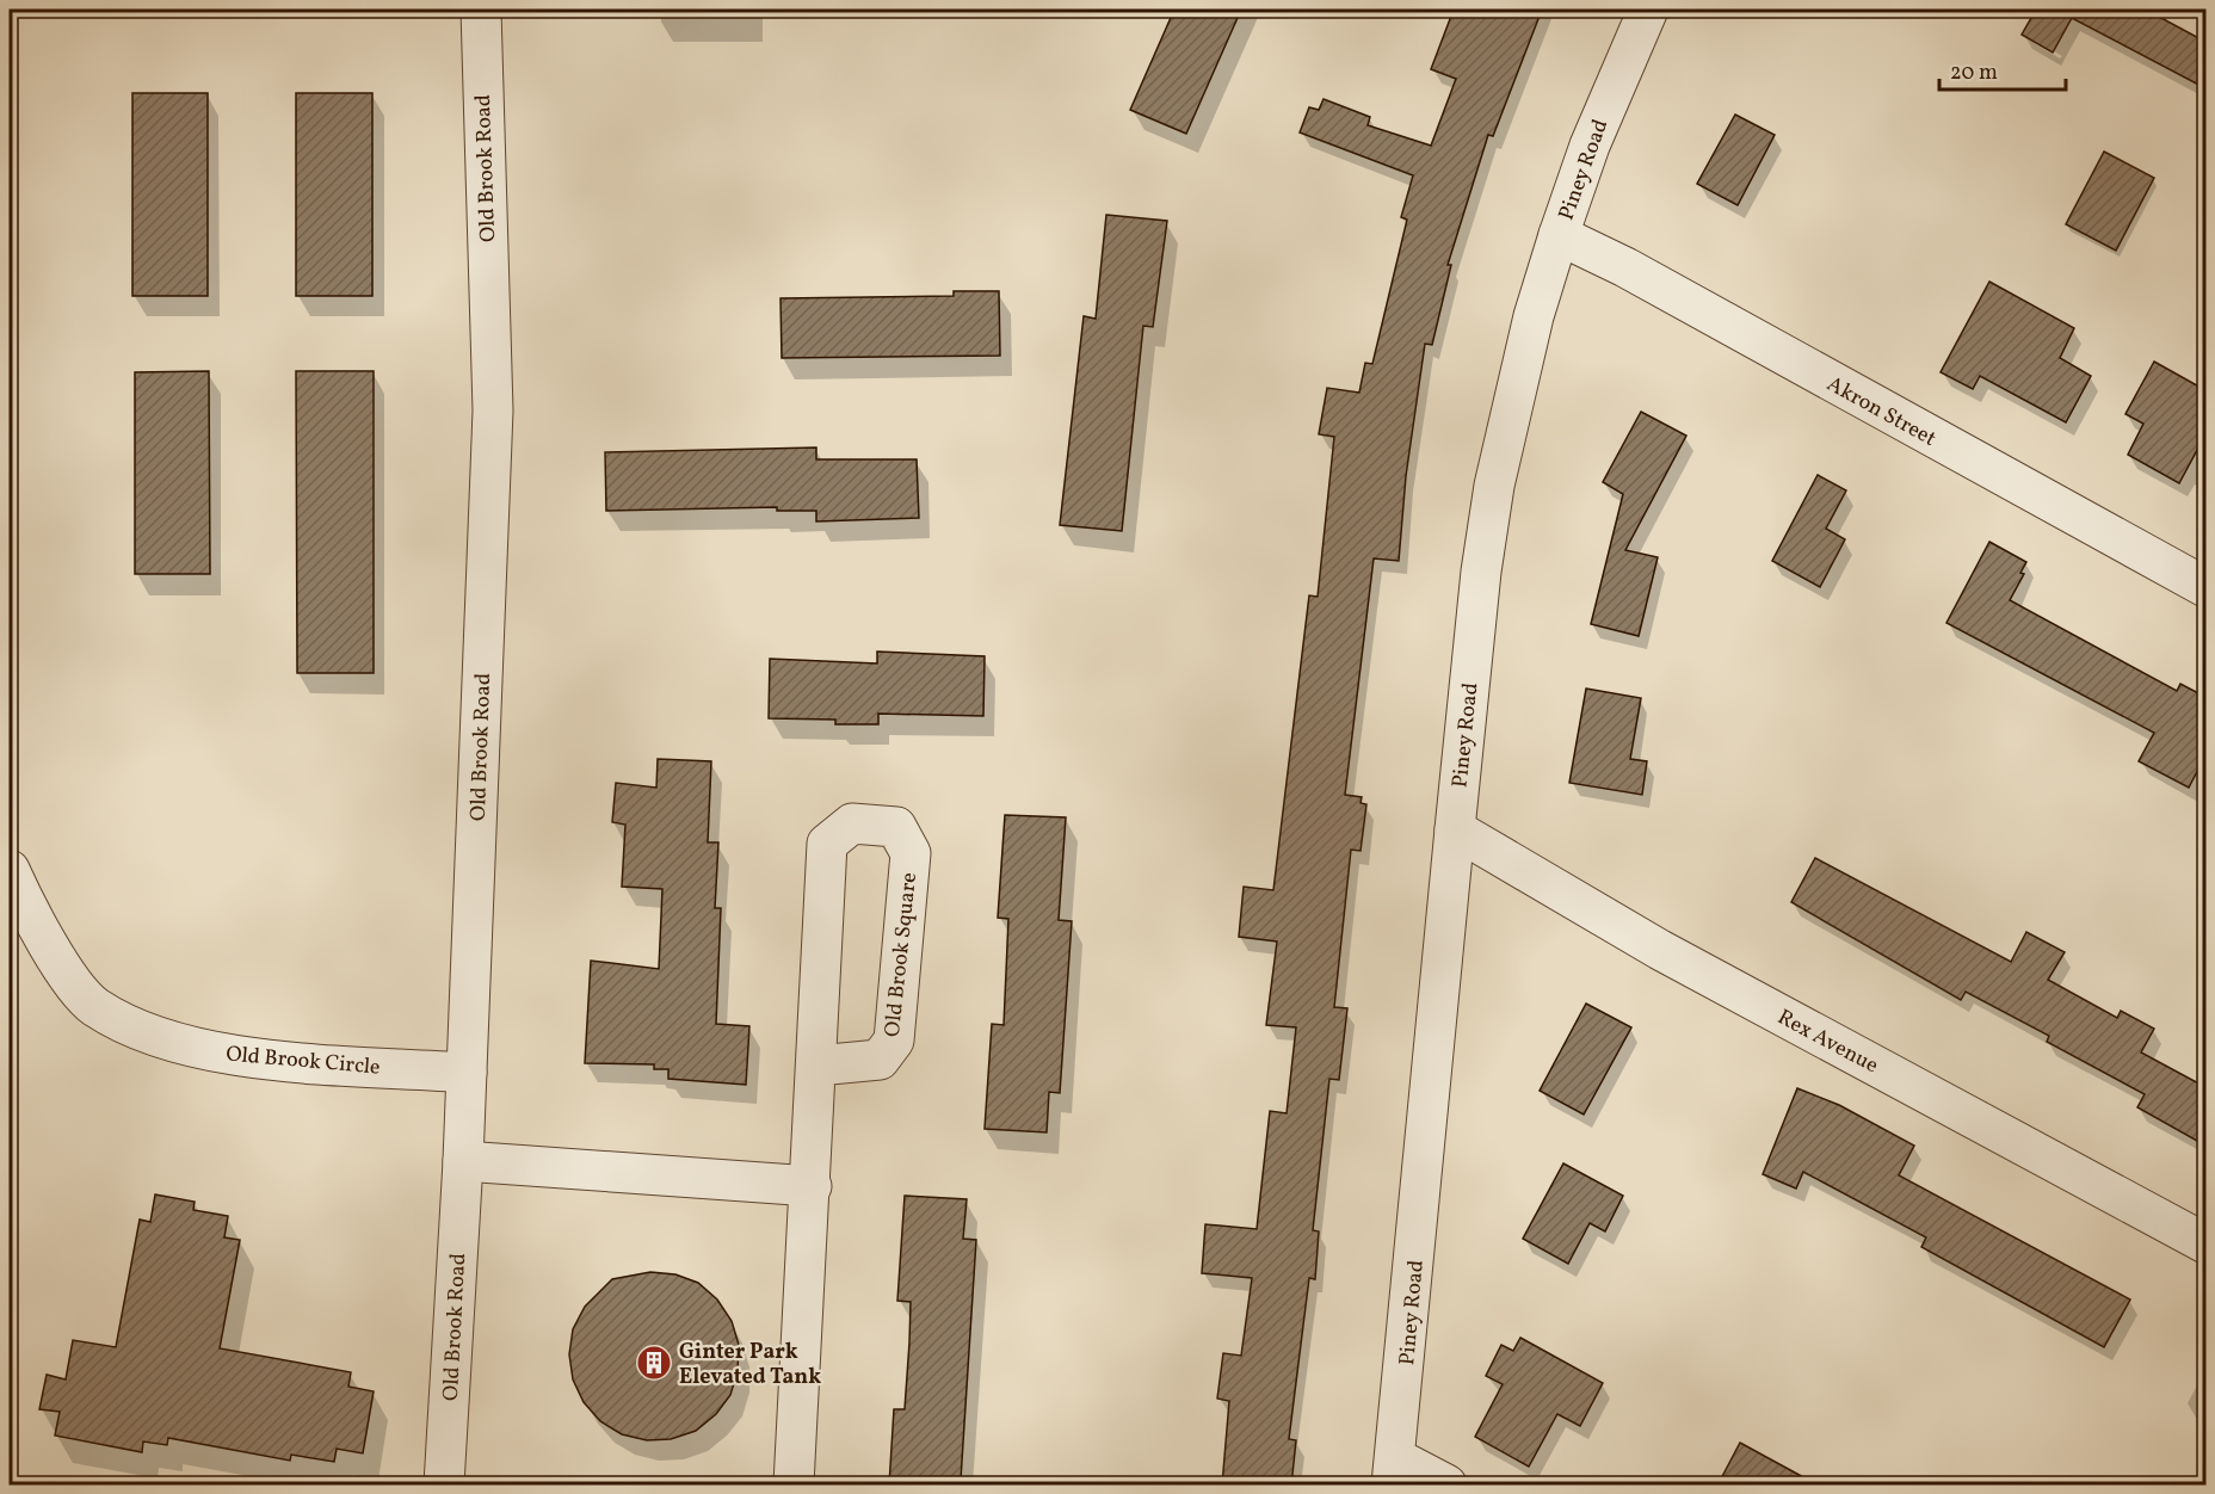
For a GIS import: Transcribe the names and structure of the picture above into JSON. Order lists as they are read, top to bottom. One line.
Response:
{"streets":{"street":["Old Brook Road","Piney Road","Akron Street","Old Brook Square","Rex Avenue","Old Brook Circle"]},"crossings":[["Old Brook Road","Old Brook Circle"],["Piney Road","Akron Street"],["Piney Road","Rex Avenue"]],"places":{"building":["Ginter Park Elevated Tank"]},"scale_bar":"20 m"}
